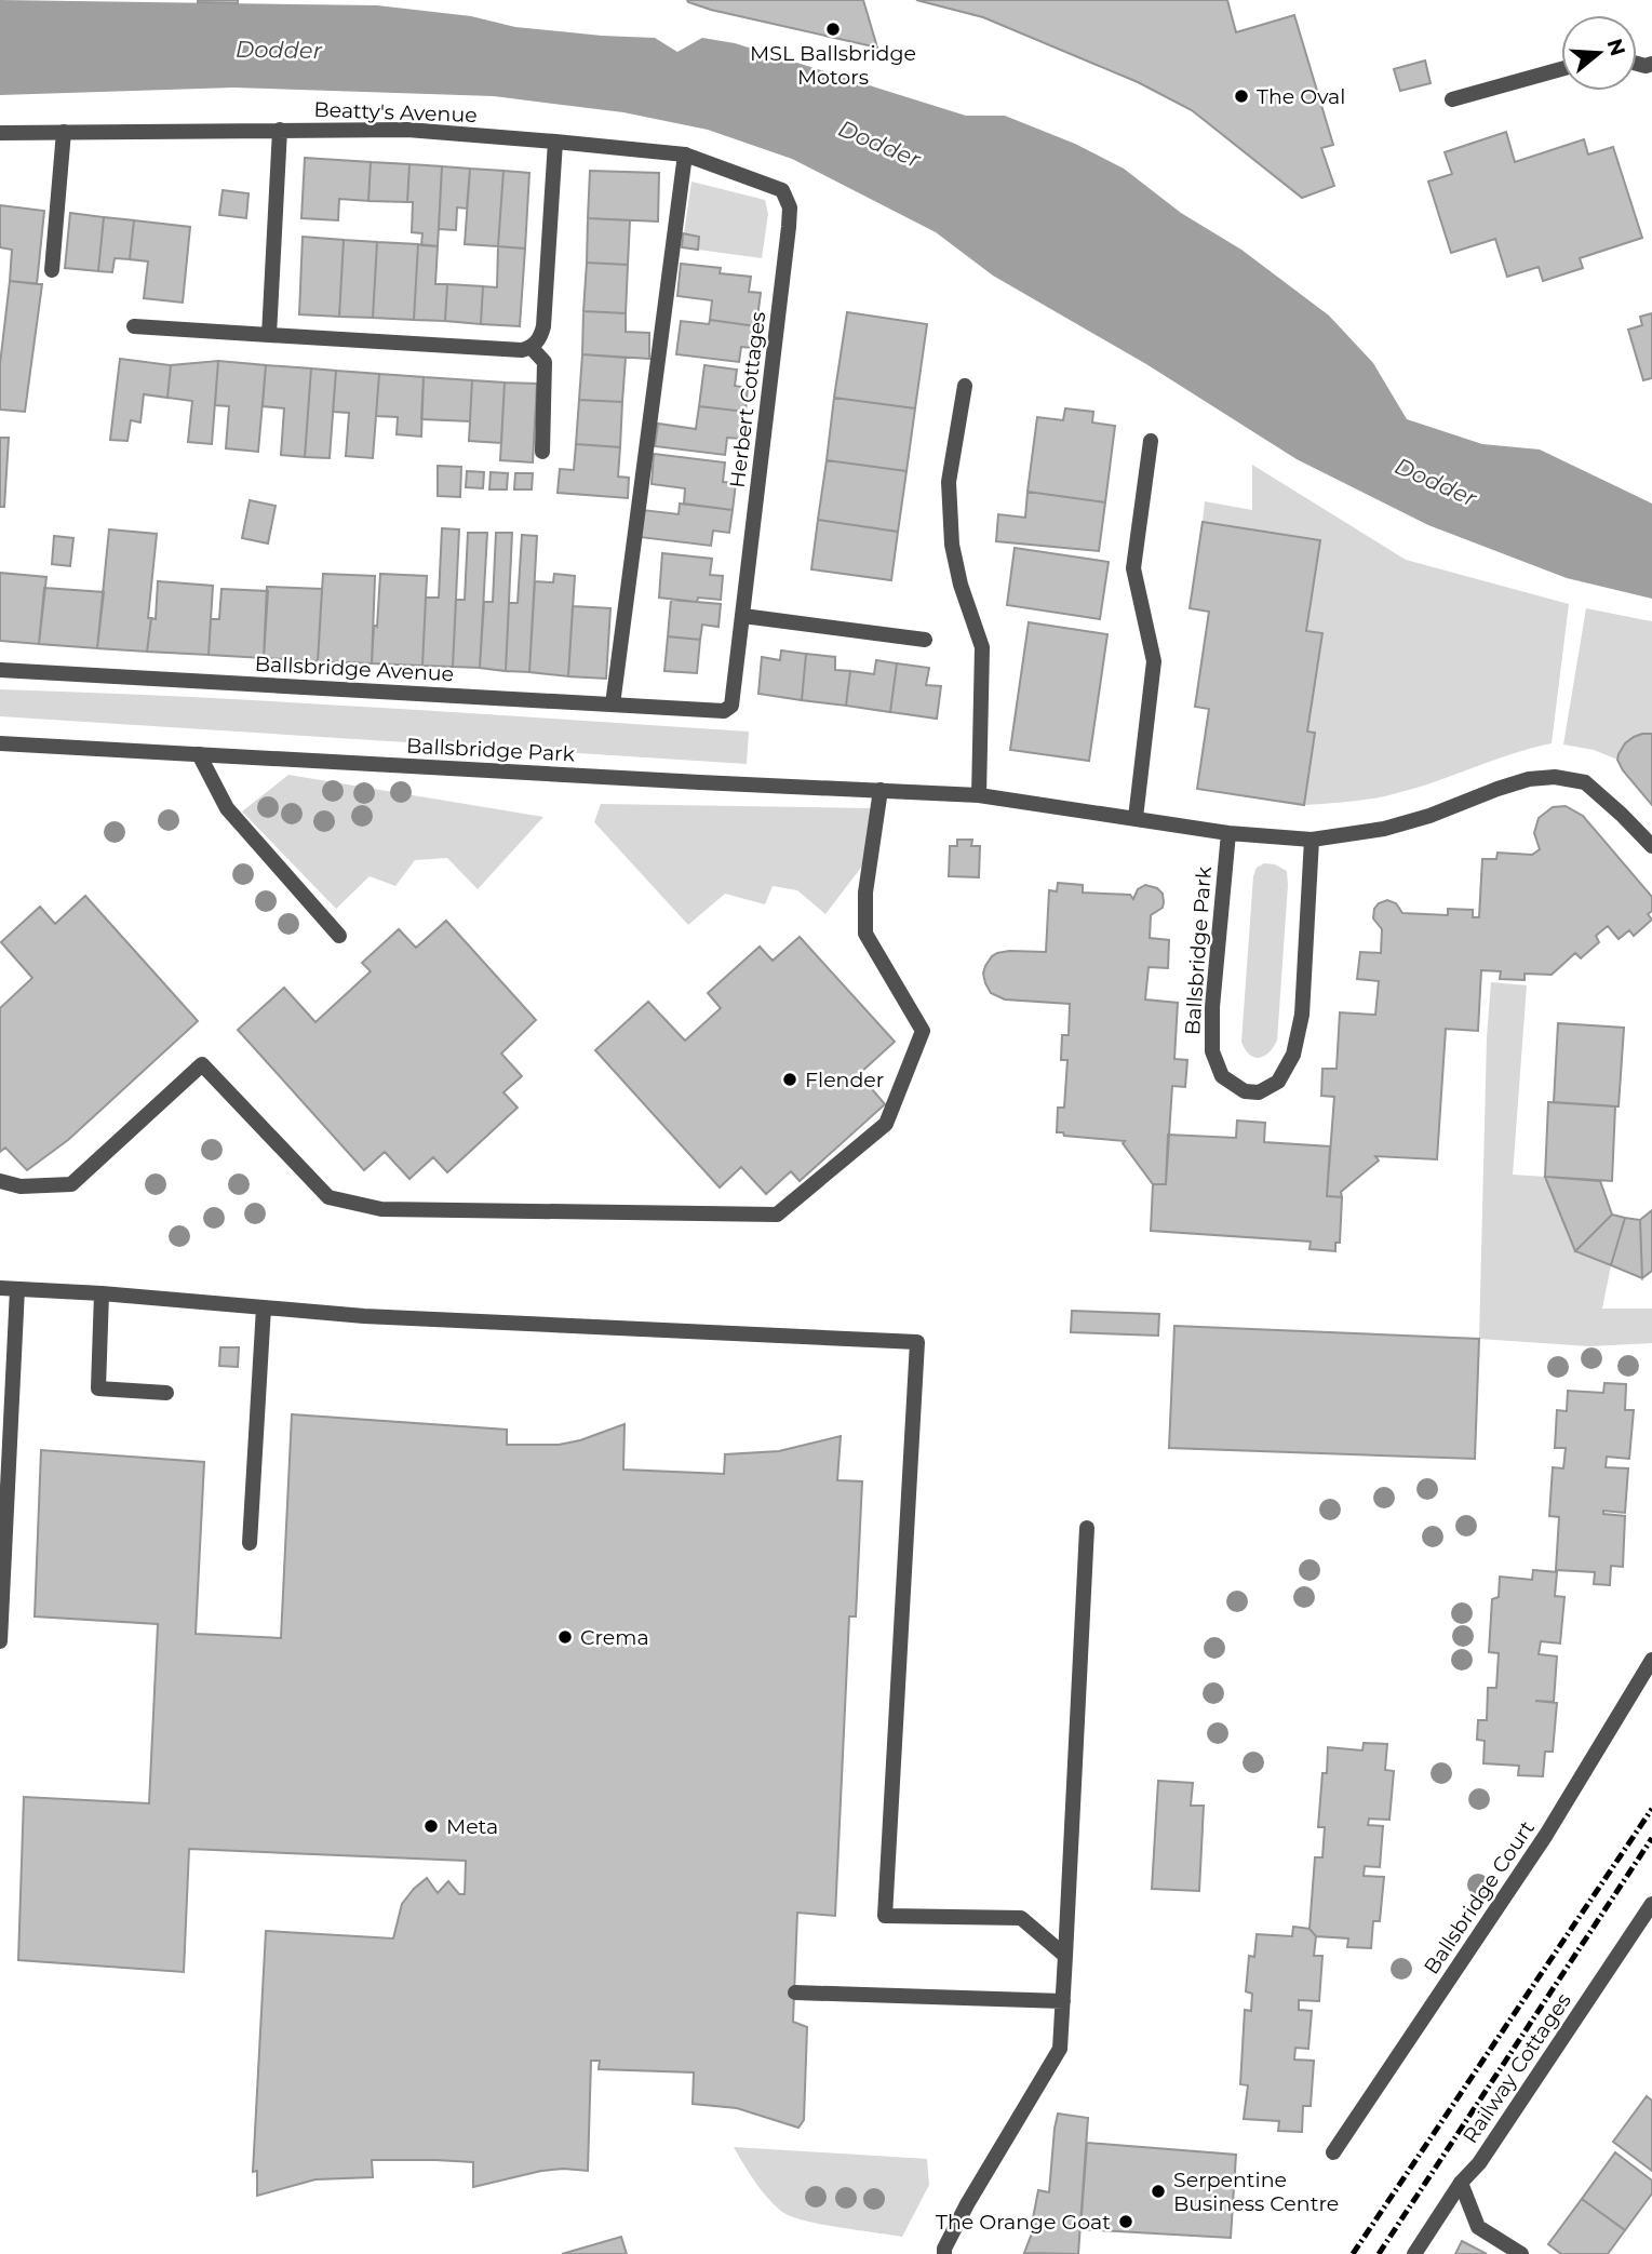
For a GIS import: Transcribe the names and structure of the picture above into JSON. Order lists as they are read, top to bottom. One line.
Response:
{"streets":{"street":["Beatty's Avenue","Herbert Cottages","Ballsbridge Avenue","Ballsbridge Park","Ballsbridge Court","Railway Cottages"]},"crossings":[["Beatty's Avenue","Herbert Cottages"],["Herbert Cottages","Ballsbridge Avenue"]],"water":["Dodder"],"places":["MSL Ballsbridge Motors","The Oval","Flender","Crema","Meta","Serpentine Business Centre","The Orange Goat"],"north":"right"}
